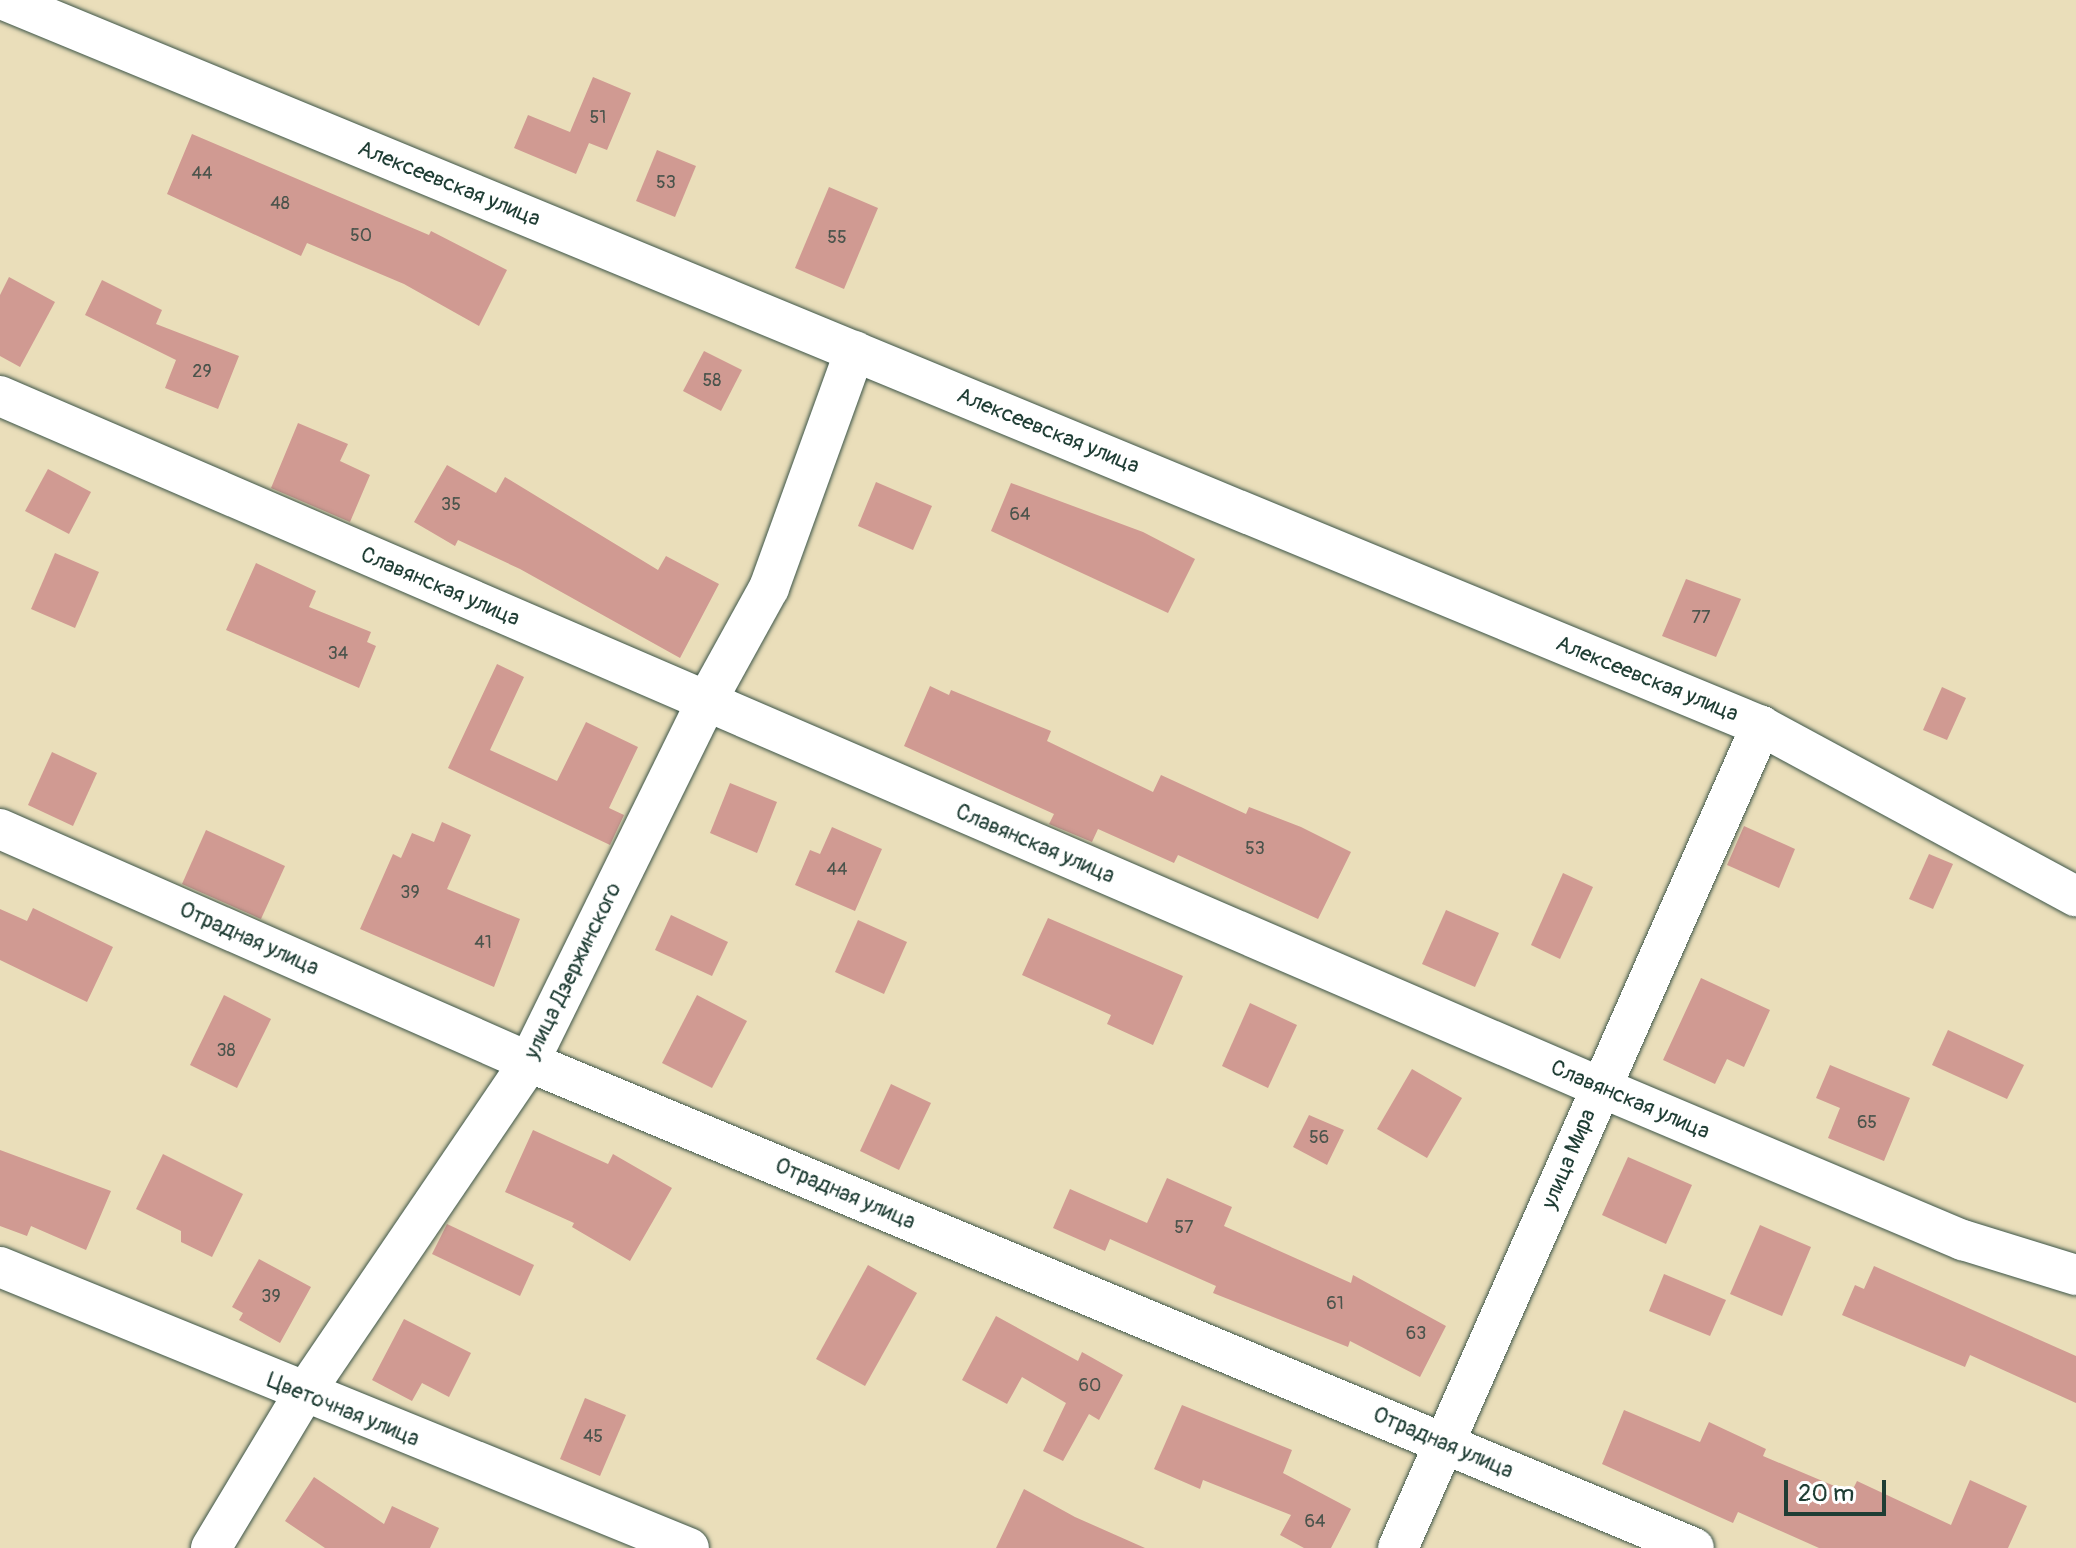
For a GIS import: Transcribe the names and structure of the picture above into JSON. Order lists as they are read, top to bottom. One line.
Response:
{"streets":{"street":["Алексеевская улица","Славянская улица","Отрадная улица","улица Дзержинского","улица Мира","Цветочная улица"]},"crossings":[["Алексеевская улица","улица Дзержинского"],["Алексеевская улица","улица Мира"],["Славянская улица","улица Дзержинского"],["Славянская улица","улица Мира"],["Отрадная улица","улица Дзержинского"],["Отрадная улица","улица Мира"],["улица Дзержинского","Цветочная улица"]],"house_numbers":["51","44","53","48","50","55","29","58","35","64","77","34","53","44","39","41","38","65","56","57","39","61","63","60","45","64"],"scale_bar":"20 m"}
